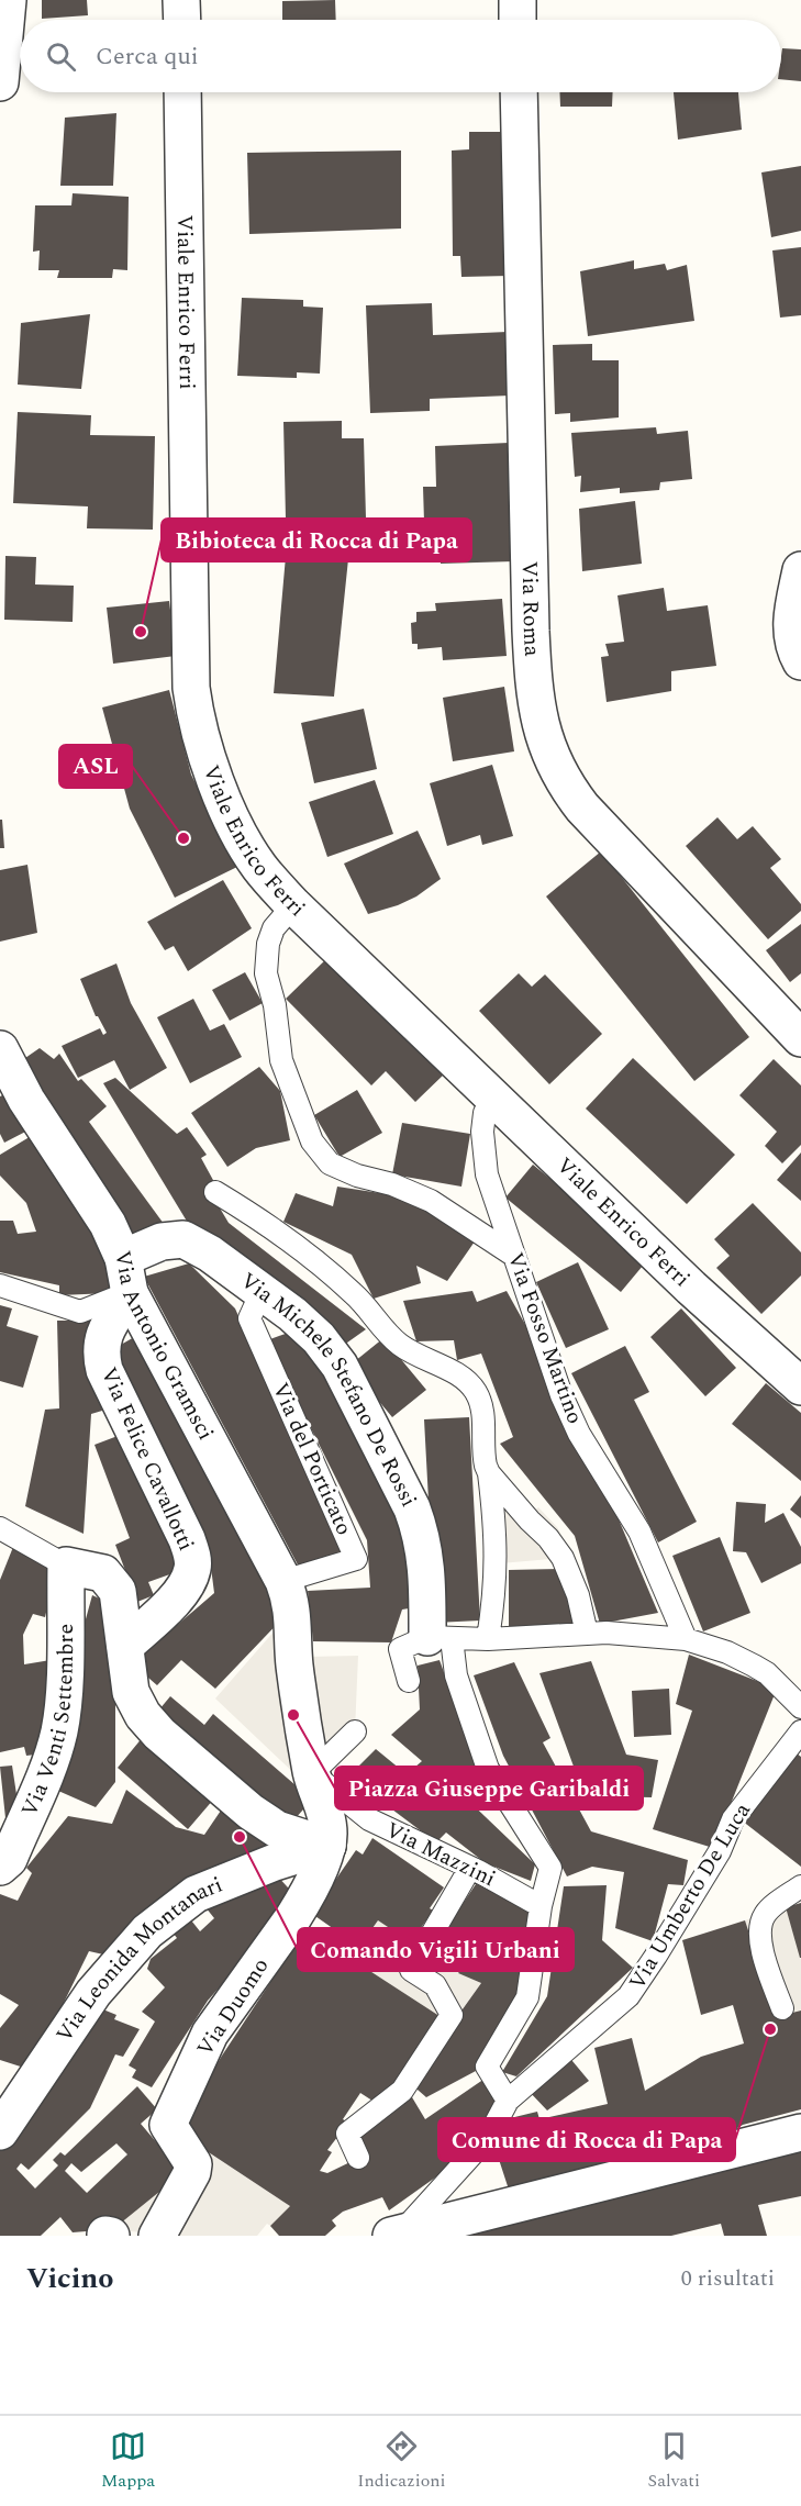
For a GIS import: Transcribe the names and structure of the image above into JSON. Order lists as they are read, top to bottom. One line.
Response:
{"streets":{"street":["Viale Enrico Ferri","Via Roma","Via Antonio Gramsci","Via Michele Stefano De Rossi","Via Felice Cavallotti","Via Venti Settembre","Via Leonida Montanari","Via Duomo"],"lane":["Via Fosso Martino","Via del Porticato","Via Mazzini","Via Umberto De Luca"]},"crossings":[["Viale Enrico Ferri","Via Fosso Martino"],["Via Antonio Gramsci","Via Michele Stefano De Rossi"],["Via Antonio Gramsci","Via Felice Cavallotti"],["Via Antonio Gramsci","Via del Porticato"],["Via Antonio Gramsci","Via Mazzini"],["Via Antonio Gramsci","Via Duomo"],["Via Michele Stefano De Rossi","Via Felice Cavallotti"],["Via Michele Stefano De Rossi","Via del Porticato"],["Via Mazzini","Via Duomo"],["Via Leonida Montanari","Via Duomo"]],"places":["Bibioteca di Rocca di Papa","ASL","Piazza Giuseppe Garibaldi","Comando Vigili Urbani","Comune di Rocca di Papa"],"page":{"search":"Cerca qui","heading":["Vicino","0 risultati"],"nav":["Mappa","Indicazioni","Salvati"]}}
